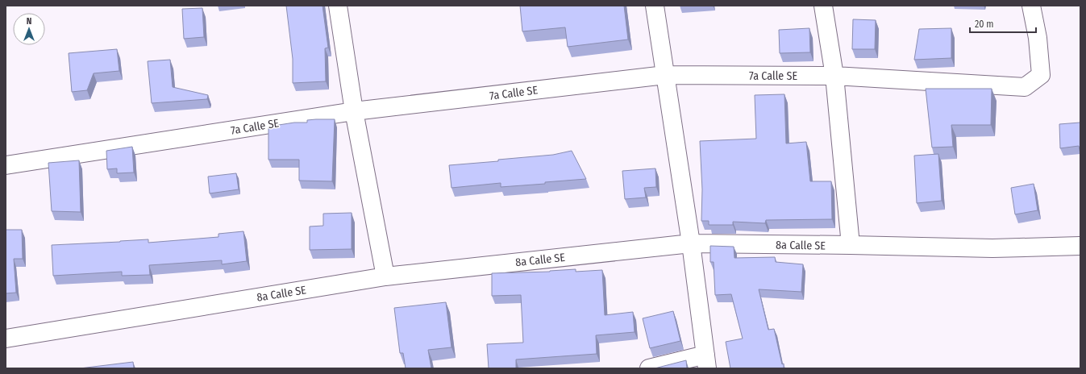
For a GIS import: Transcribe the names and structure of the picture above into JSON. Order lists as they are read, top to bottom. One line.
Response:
{"streets":{"street":["7a Calle SE","8a Calle SE"]},"scale_bar":"20 m","north":"top"}
